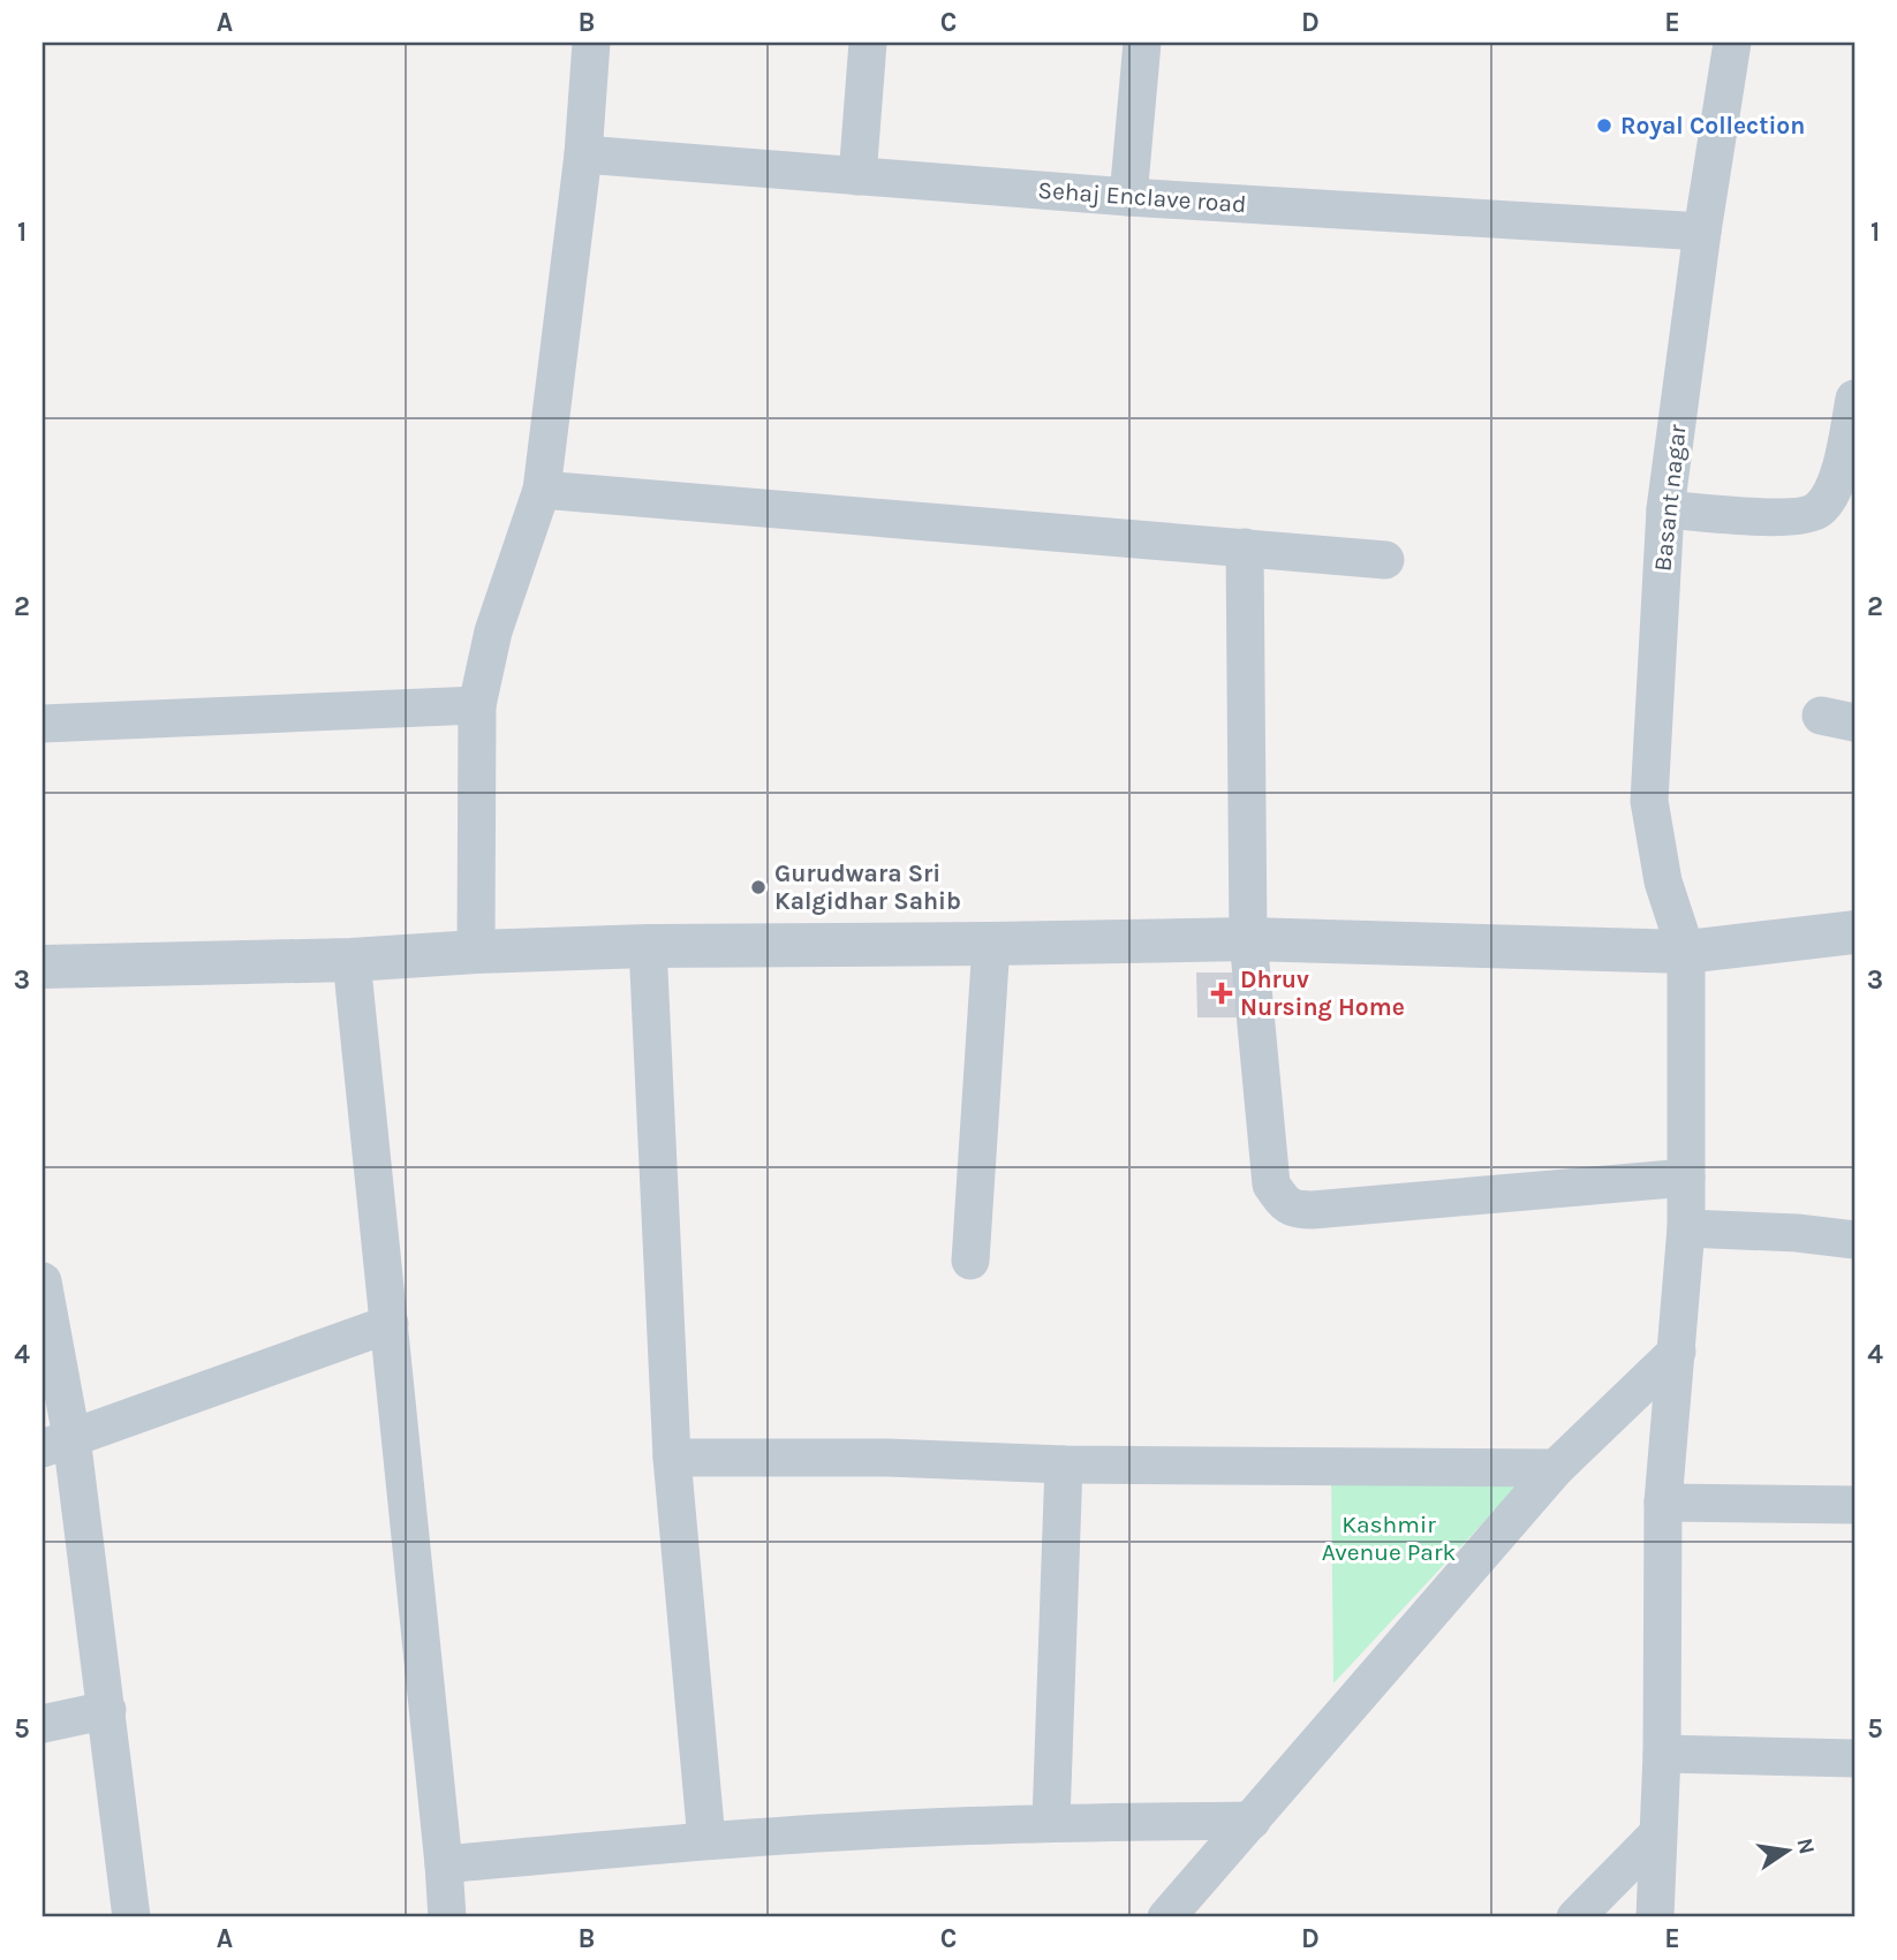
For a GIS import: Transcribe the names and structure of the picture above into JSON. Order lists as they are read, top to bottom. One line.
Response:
{"streets":{"street":["Sehaj Enclave road","Basant nagar"]},"crossings":[["Sehaj Enclave road","Basant nagar"]],"parks":["Kashmir Avenue Park"],"places":{"other":["Royal Collection","Gurudwara Sri Kalgidhar Sahib"],"health":["Dhruv Nursing Home"]},"north":"right","grid":{"columns":["A","B","C","D","E"],"rows":["1","2","3","4","5"]}}
